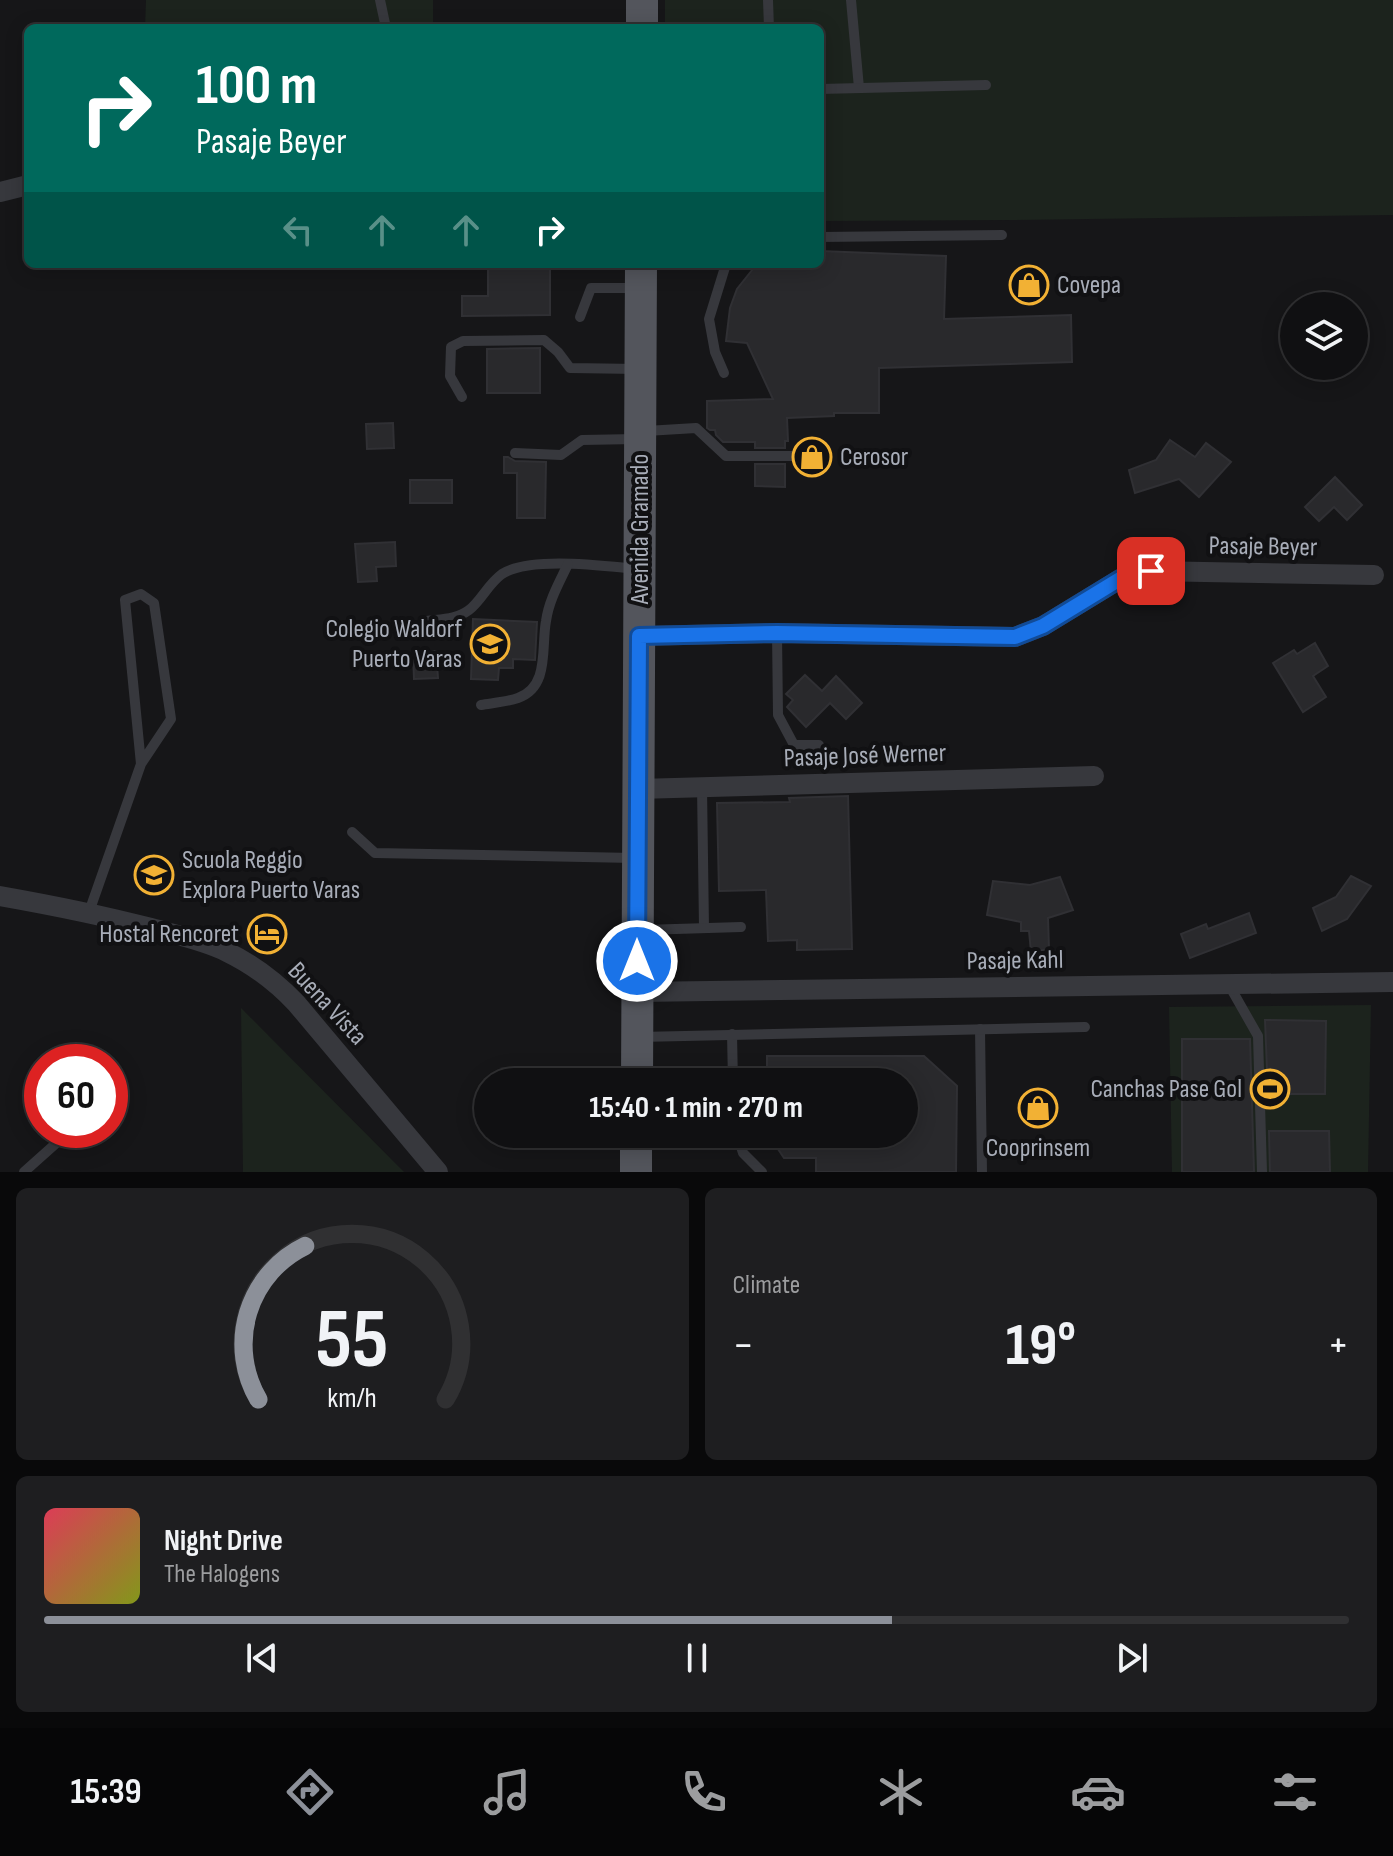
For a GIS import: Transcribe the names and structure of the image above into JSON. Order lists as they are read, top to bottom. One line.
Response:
{"streets":{"main road":["Avenida Gramado"],"street":["Pasaje Beyer","Pasaje José Werner","Pasaje Kahl","Buena Vista"]},"crossings":[["Avenida Gramado","Pasaje Beyer"],["Avenida Gramado","Pasaje José Werner"],["Avenida Gramado","Pasaje Kahl"]],"places":{"shop":["Covepa","Cerosor","Cooprinsem"],"school or university":["Colegio Waldorf Puerto Varas","Scuola Reggio Explora Puerto Varas"],"hotel":["Hostal Rencoret"],"sports":["Canchas Pase Gol"]},"page":{"turn":["100 m","Pasaje Beyer"],"limit":"60","trip":"15:40 · 1 min · 270 m","tile":"Climate","heat":["−","19°","+"],"song":["Night Drive","The Halogens"],"tabs":"15:39","gauge":["55","km/h"]}}
